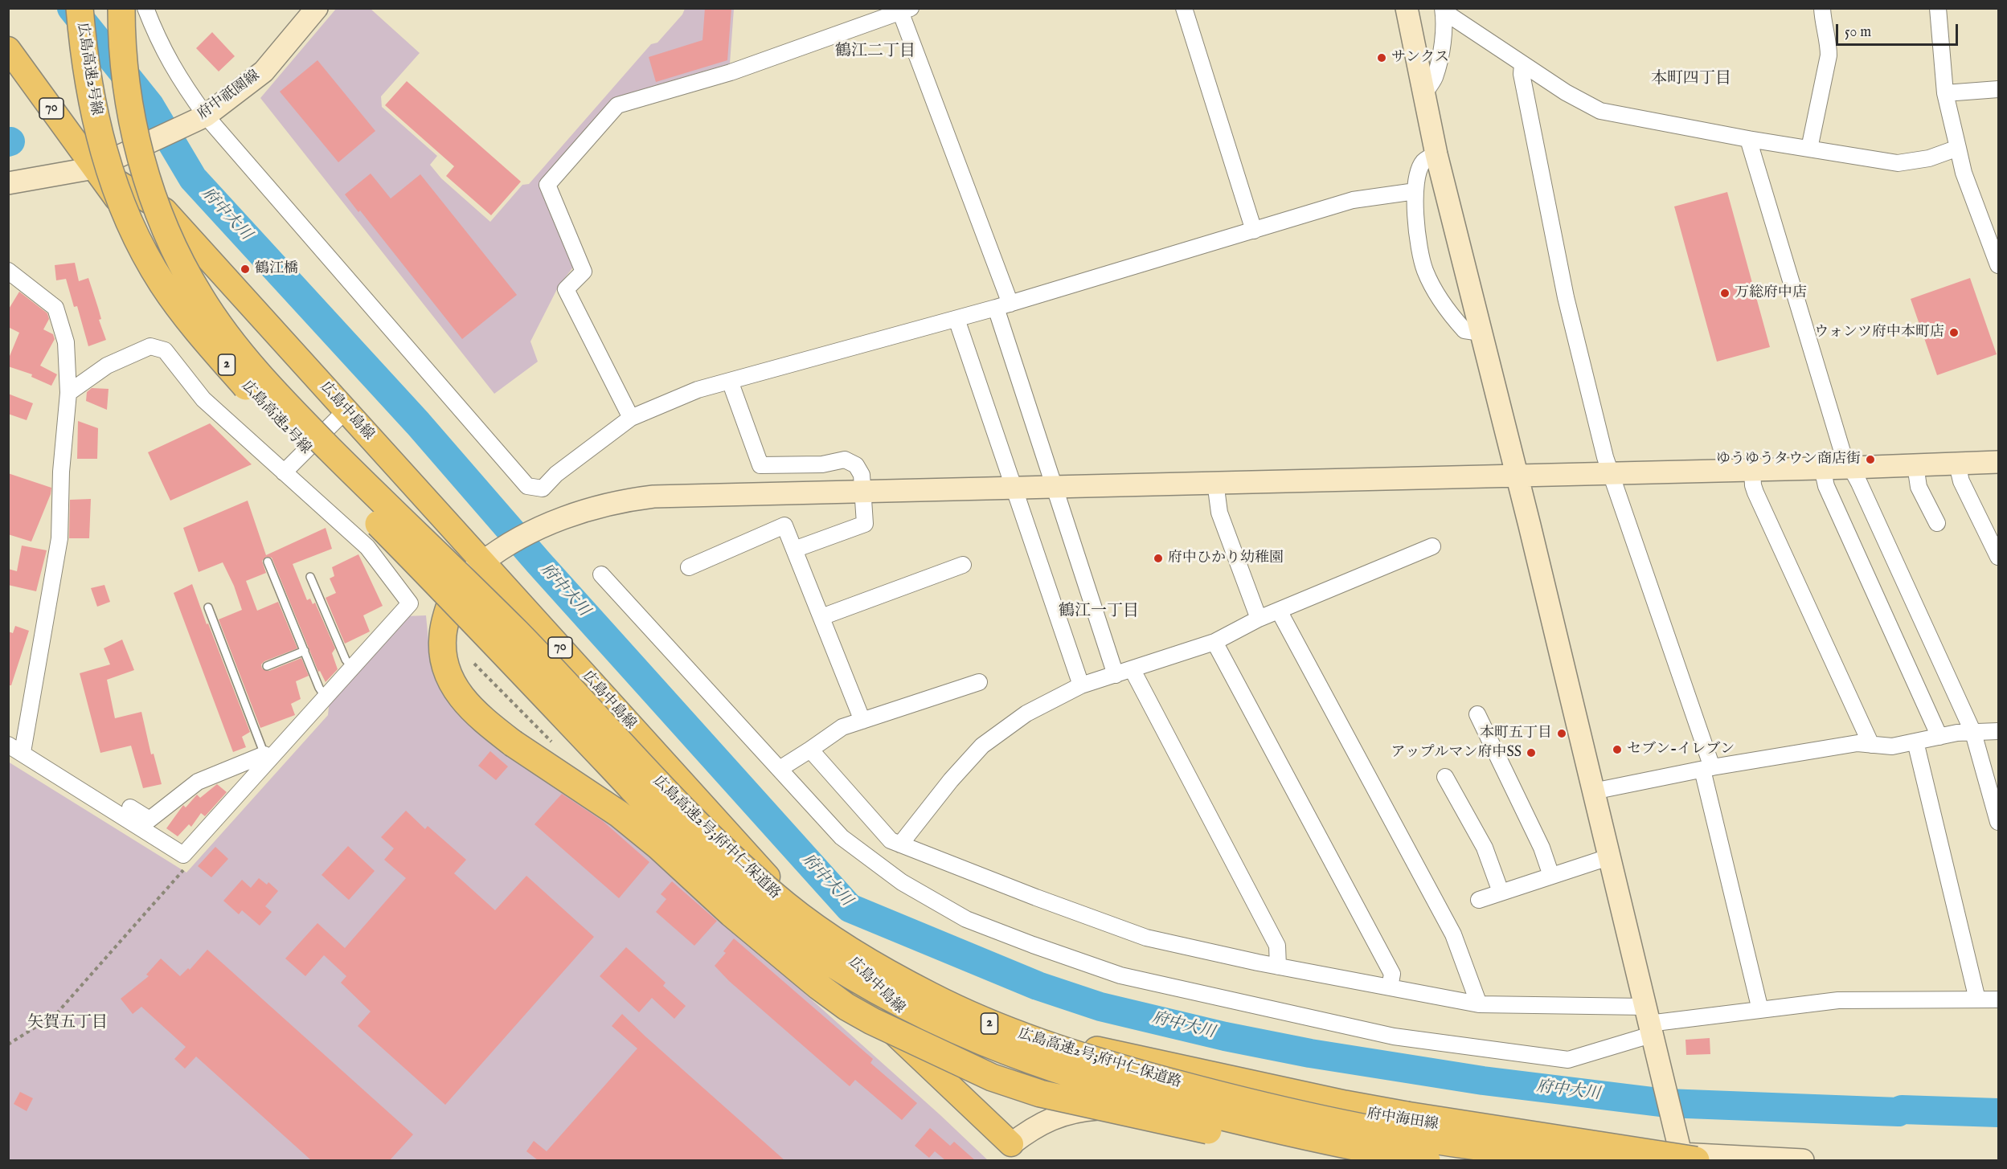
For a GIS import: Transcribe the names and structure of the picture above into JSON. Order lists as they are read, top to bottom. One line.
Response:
{"streets":{"highway":["広島高速2号線","2","広島高速2号;府中仁保道路"],"main road":["70","広島中島線"],"street":["府中祇園線","府中海田線"]},"crossings":[["広島高速2号線","広島高速2号;府中仁保道路"],["府中祇園線","広島中島線"],["広島中島線","府中海田線"]],"districts":["鶴江二丁目","本町四丁目","鶴江一丁目","矢賀五丁目"],"water":["府中大川"],"places":["サンクス","鶴江橋","万総府中店","ウォンツ府中本町店","ゆうゆうタウン商店街","府中ひかり幼稚園","本町五丁目","セブン-イレブン","アップルマン府中SS"],"scale_bar":"50 m"}
